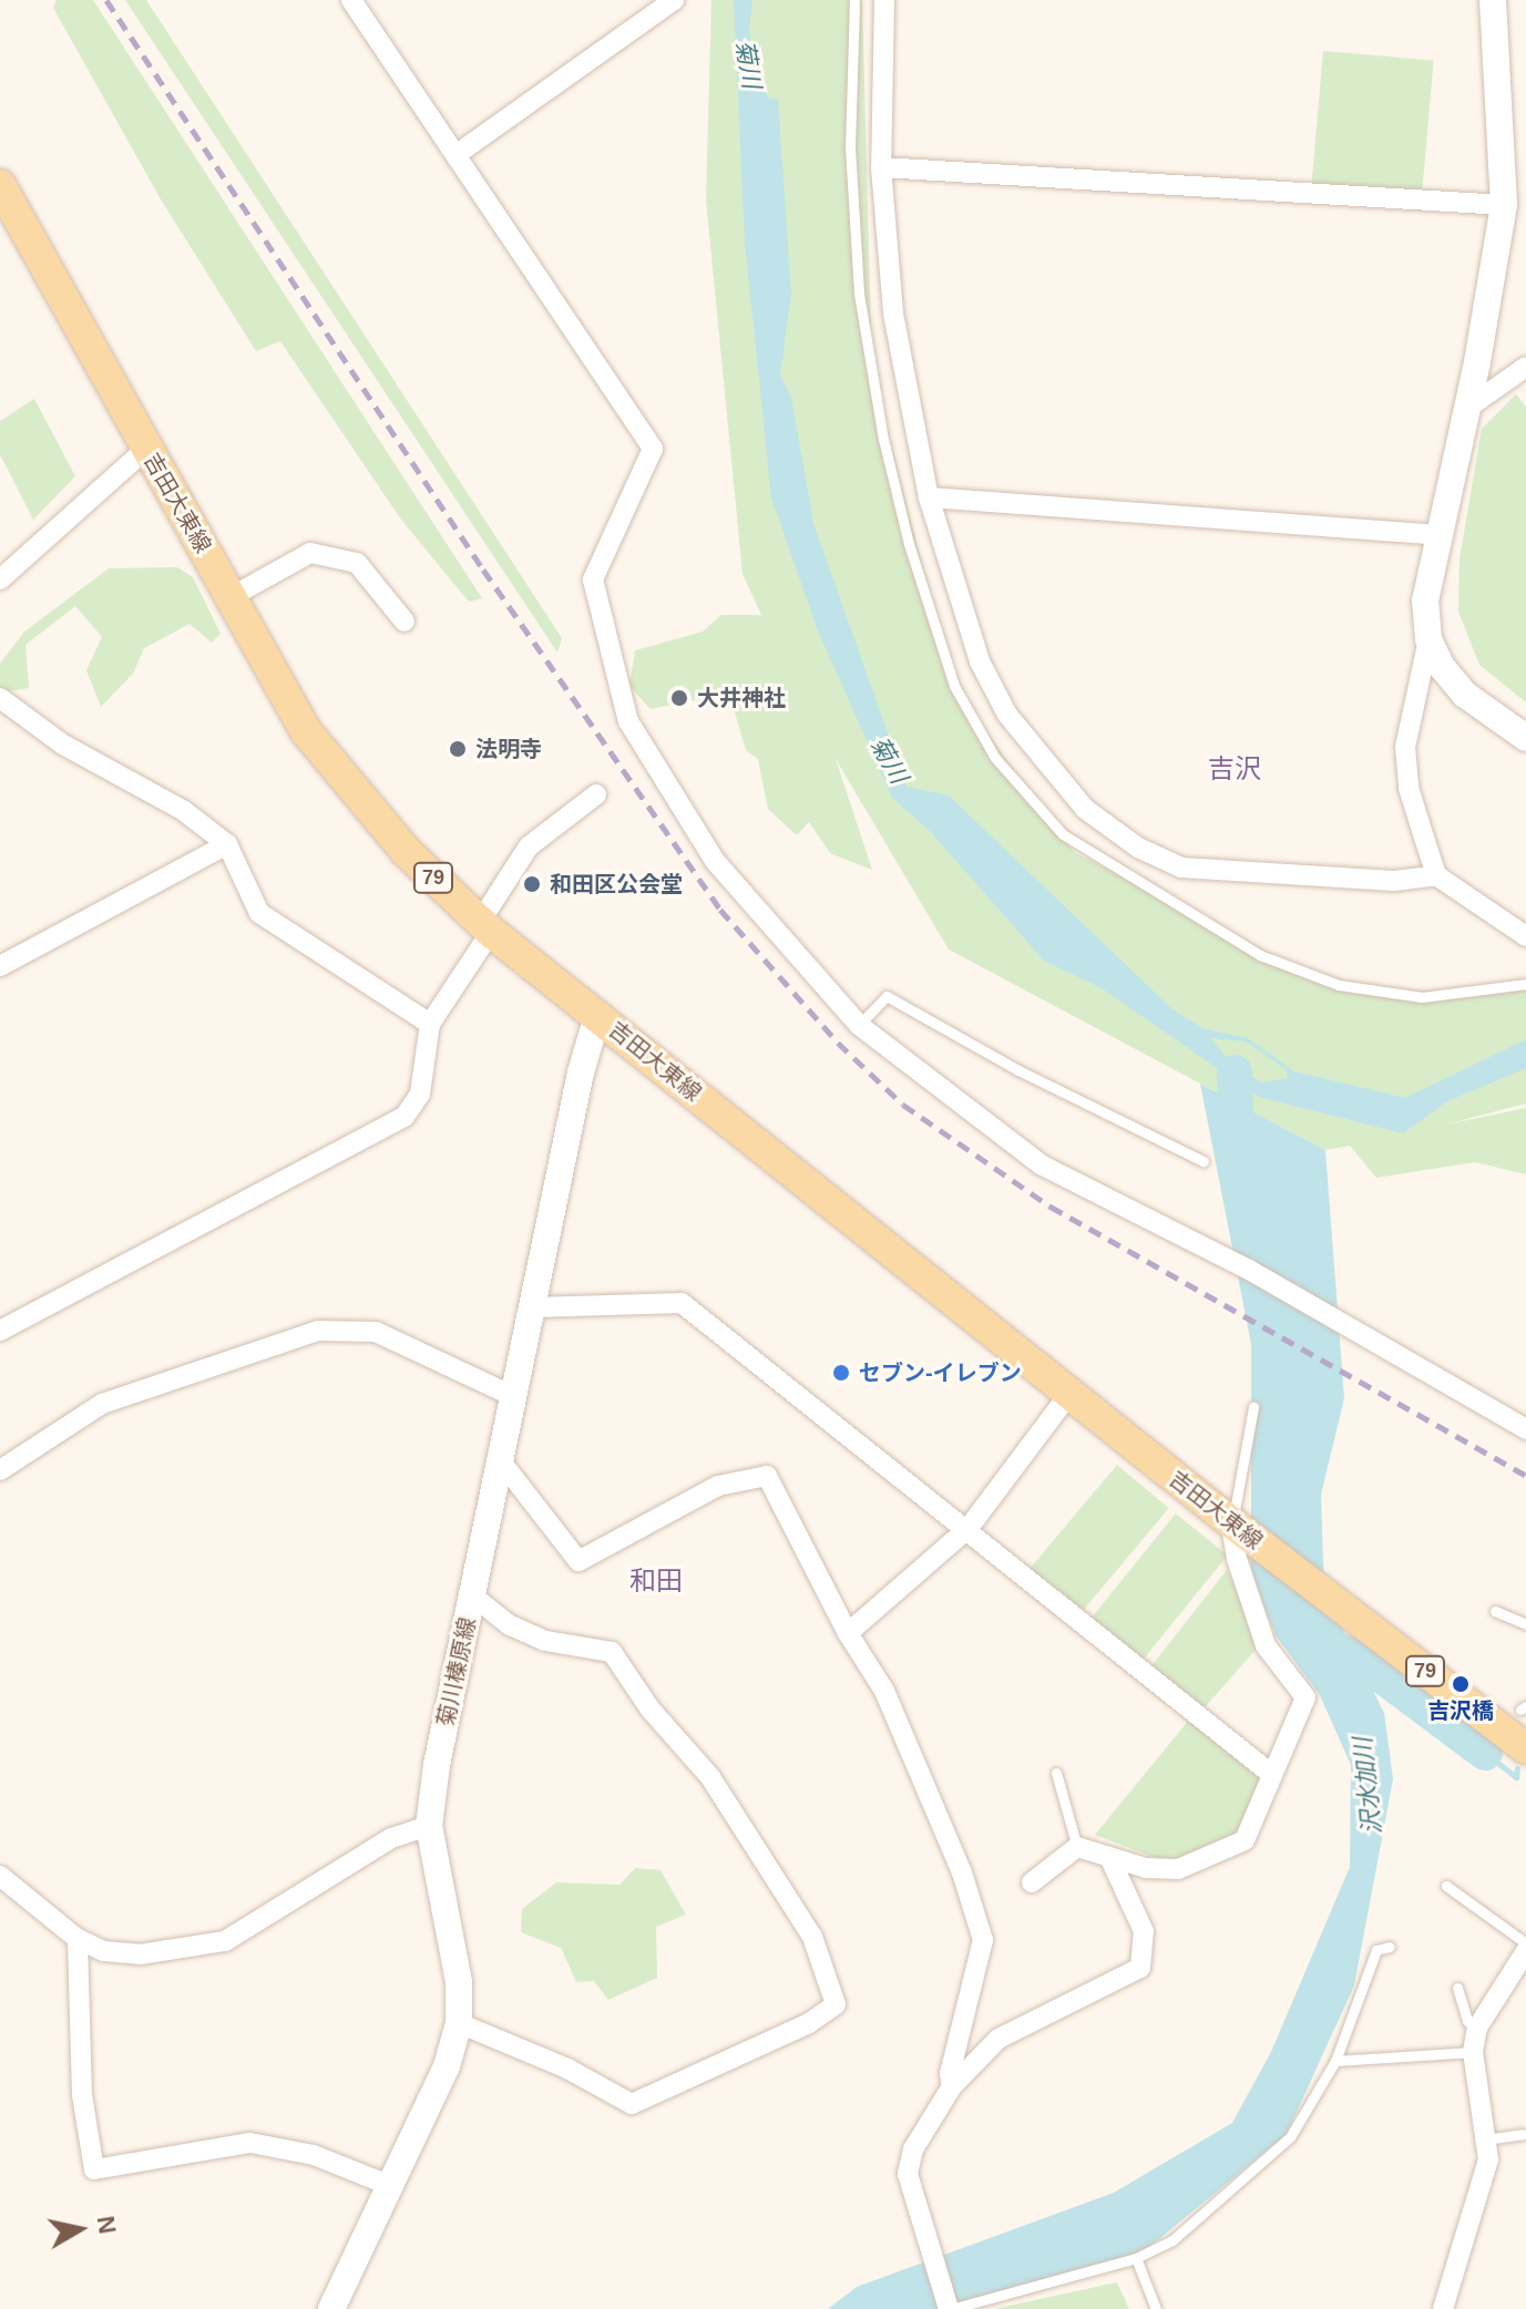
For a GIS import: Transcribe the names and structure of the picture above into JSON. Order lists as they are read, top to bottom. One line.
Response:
{"streets":{"main road":["吉田大東線","79","菊川榛原線"]},"crossings":[["吉田大東線","菊川榛原線"]],"districts":["吉沢","和田"],"water":["菊川","沢水加川"],"places":["大井神社","法明寺","和田区公会堂","セブン-イレブン","吉沢橋"],"north":"right"}
